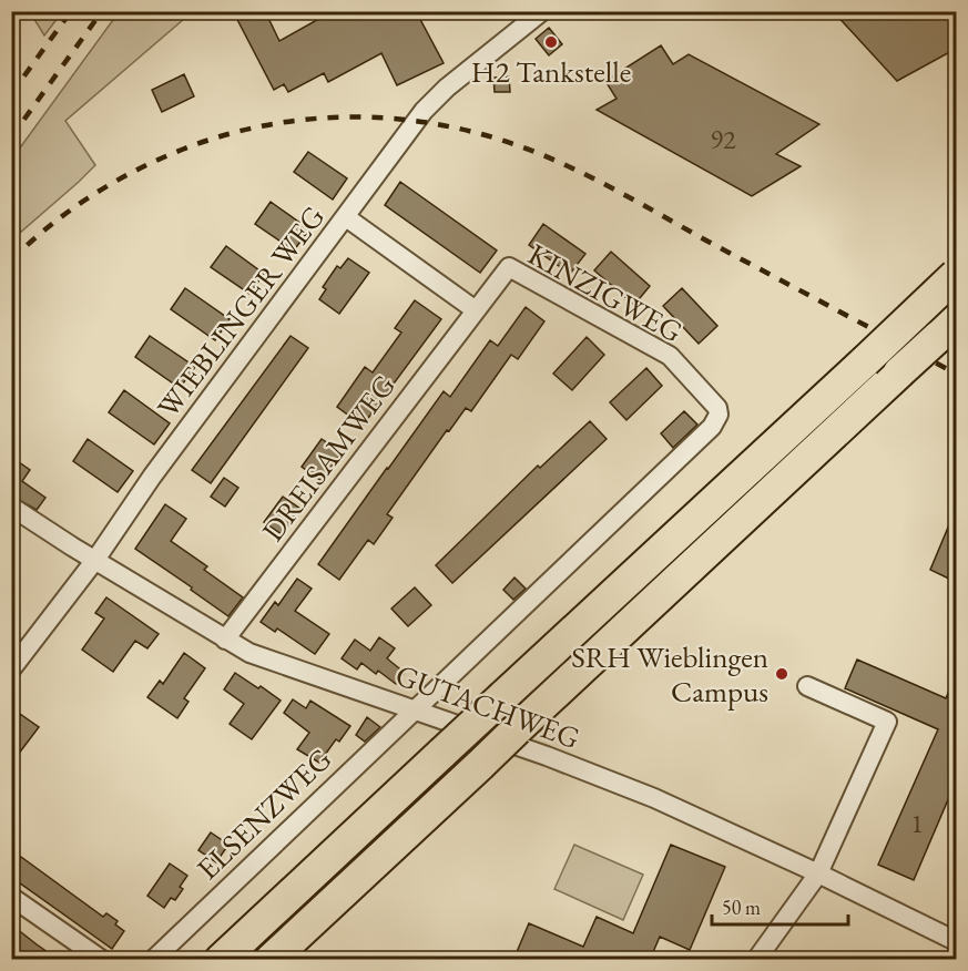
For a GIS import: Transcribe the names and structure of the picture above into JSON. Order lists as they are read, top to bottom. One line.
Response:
{"streets":{"street":["KINZIGWEG","WIEBLINGER WEG","DREISAMWEG","GUTACHWEG","ELSENZWEG"]},"crossings":[["KINZIGWEG","DREISAMWEG"],["KINZIGWEG","GUTACHWEG"],["KINZIGWEG","ELSENZWEG"],["WIEBLINGER WEG","GUTACHWEG"],["DREISAMWEG","GUTACHWEG"],["GUTACHWEG","ELSENZWEG"]],"places":["H2 Tankstelle","SRH Wieblingen Campus"],"house_numbers":["92","1"],"scale_bar":"50 m"}
